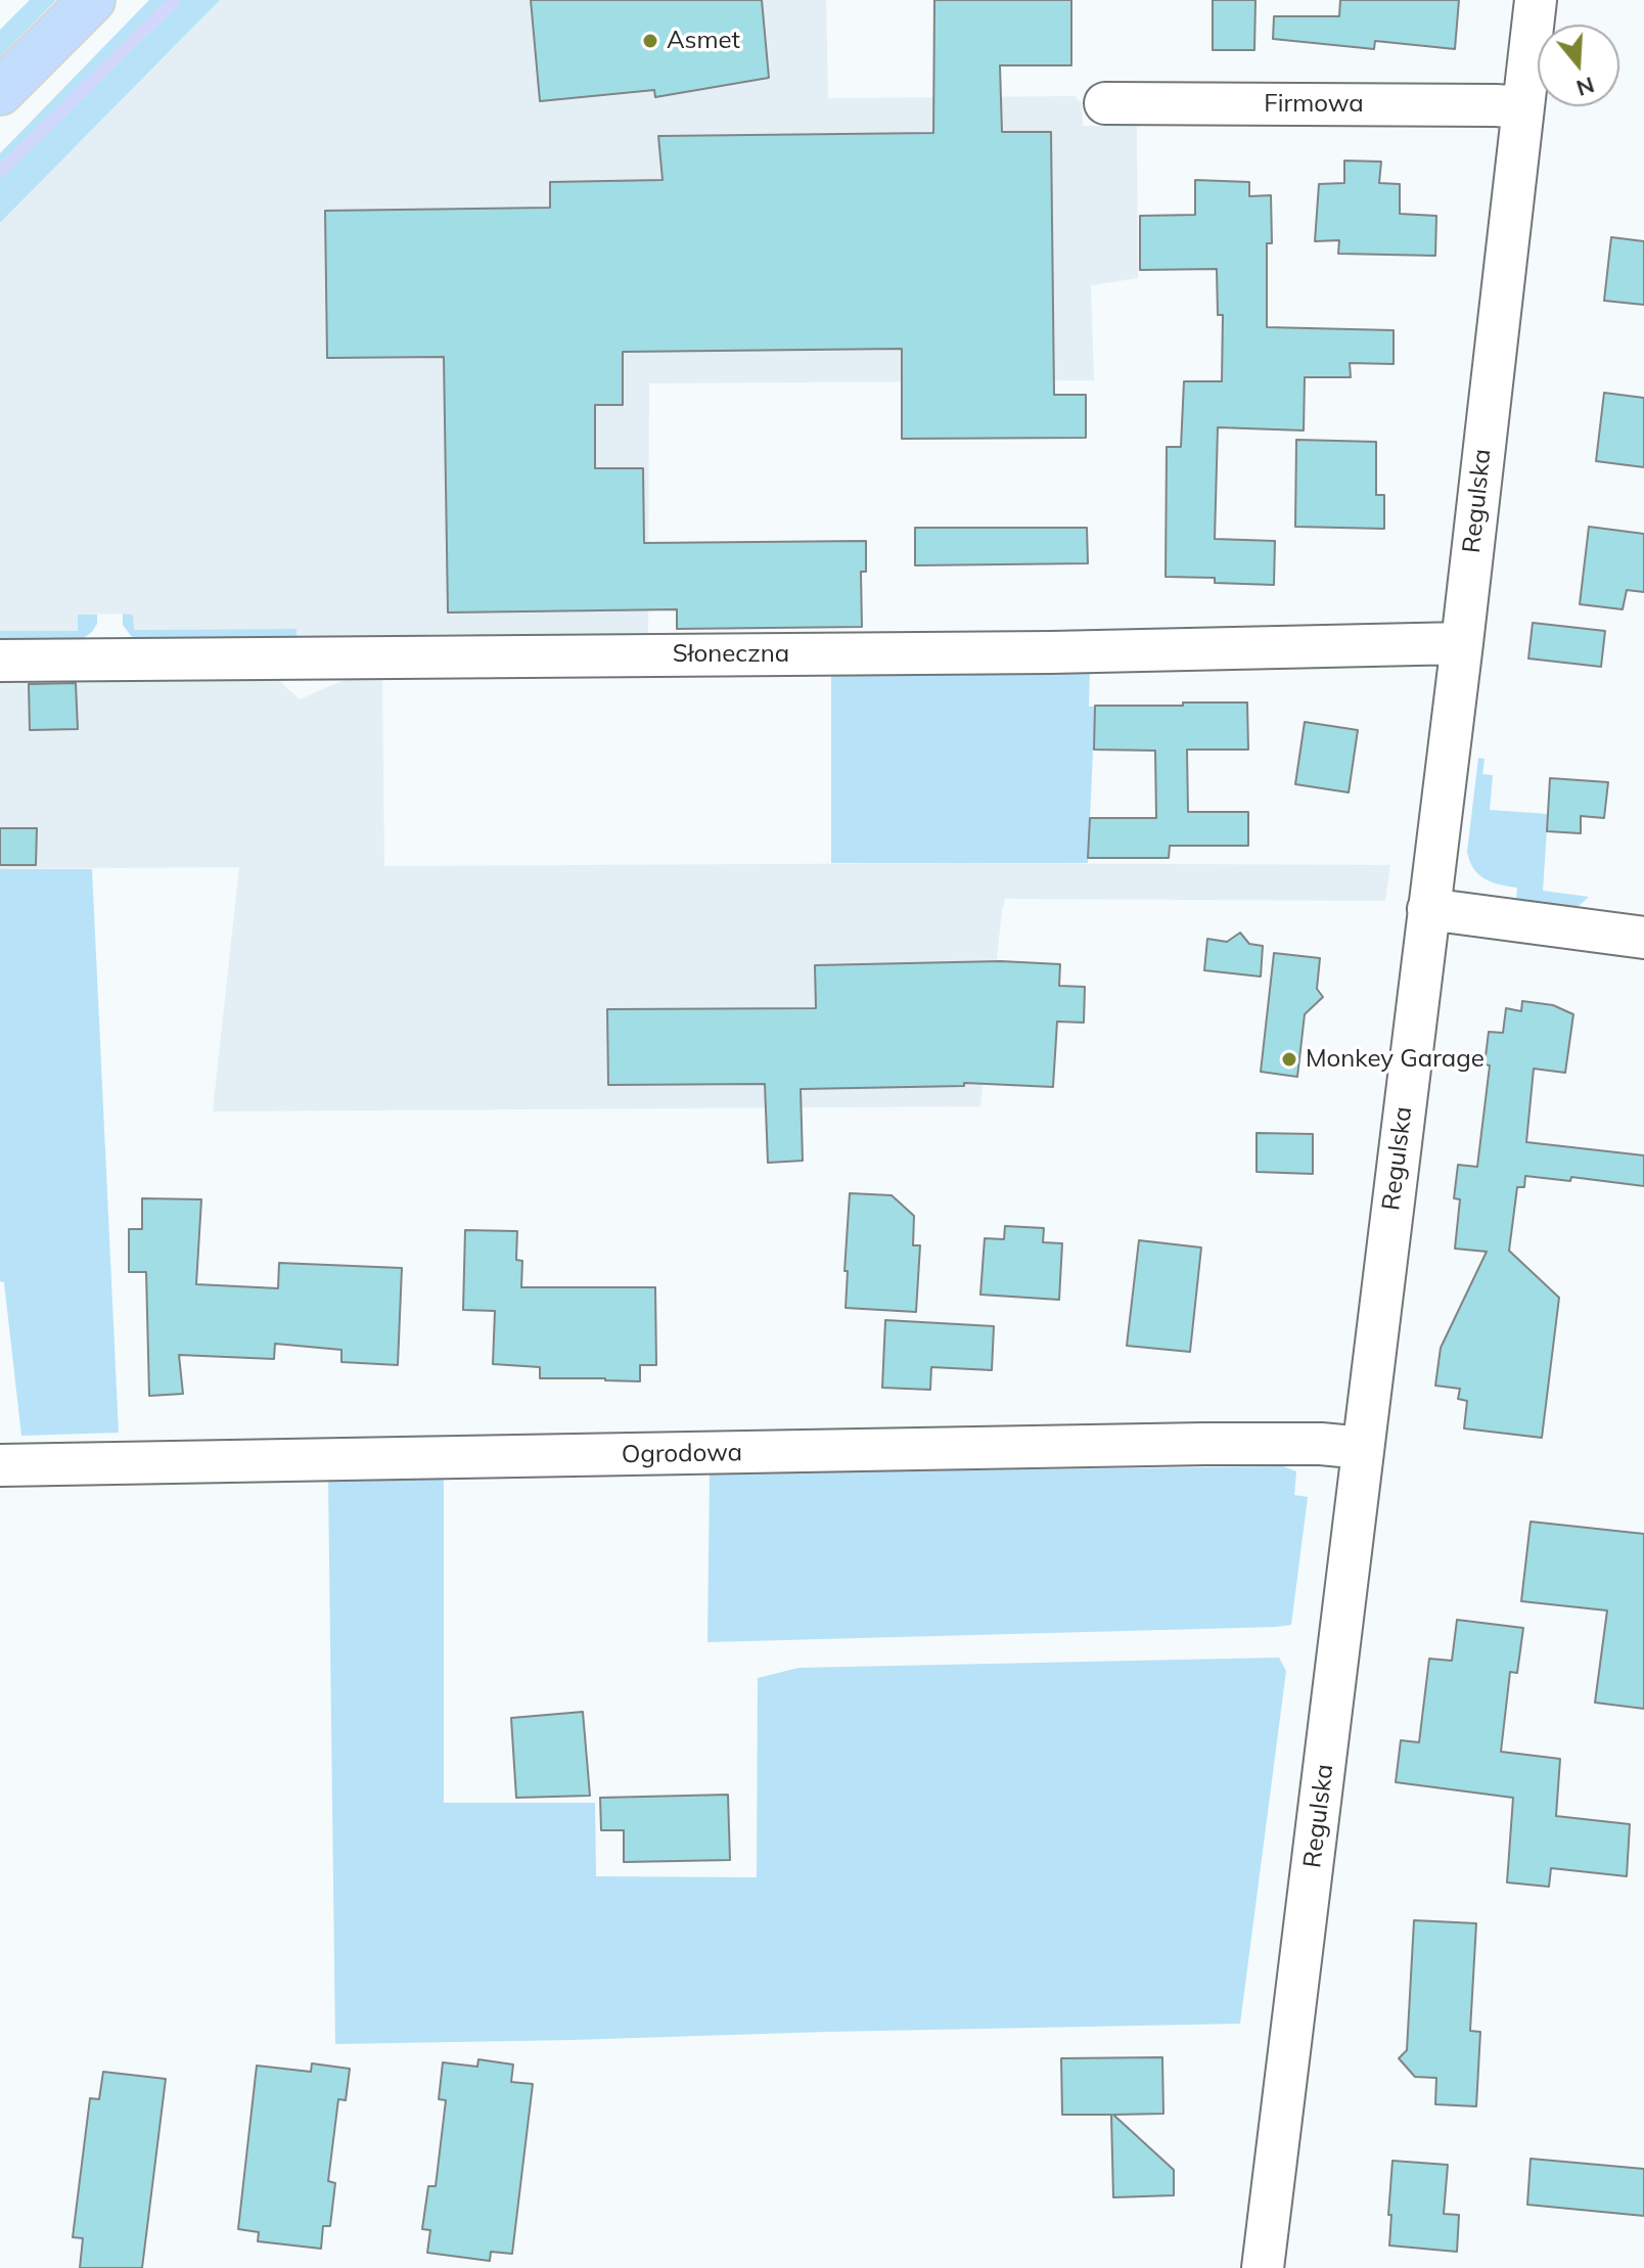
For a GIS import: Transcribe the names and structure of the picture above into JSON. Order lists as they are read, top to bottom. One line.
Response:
{"streets":{"street":["Firmowa","Regulska","Słoneczna","Ogrodowa"]},"crossings":[["Firmowa","Regulska"],["Regulska","Słoneczna"],["Regulska","Ogrodowa"]],"places":["Asmet","Monkey Garage"],"north":"bottom"}
